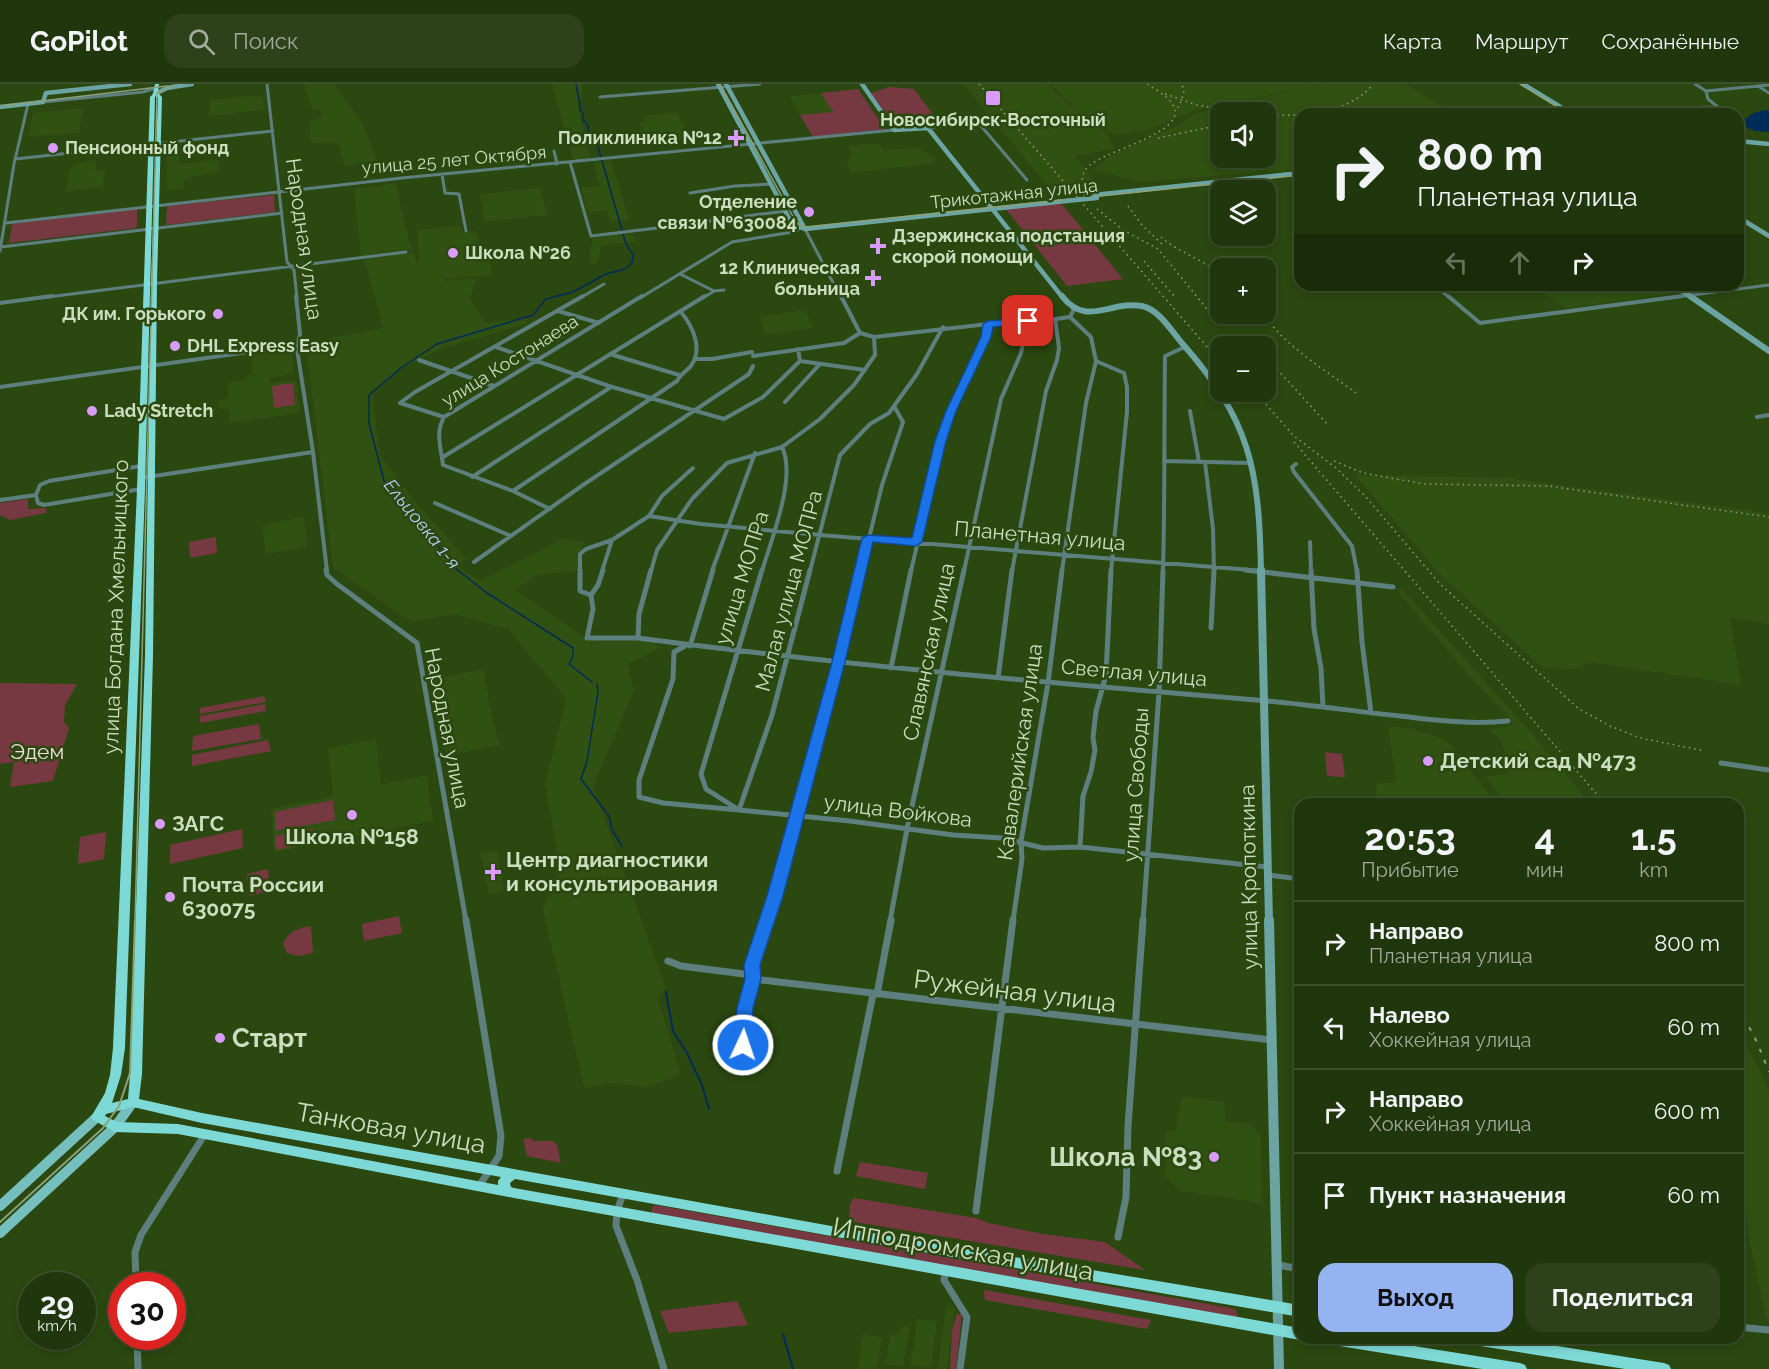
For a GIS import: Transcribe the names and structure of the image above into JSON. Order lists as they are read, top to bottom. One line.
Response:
{"streets":{"highway":["улица Богдана Хмельницкого","Танковая улица","Ипподромская улица"],"main road":["улица 25 лет Октября","Трикотажная улица","улица Кропоткина"],"street":["Народная улица","улица Костонаева","Планетная улица","улица МОПРа","Малая улица МОПРа","Славянская улица","Светлая улица","Кавалерийская улица","улица Свободы","улица Войкова","Ружейная улица"]},"crossings":[["улица 25 лет Октября","Народная улица"],["улица 25 лет Октября","улица Богдана Хмельницкого"],["Трикотажная улица","улица Костонаева"],["Народная улица","Танковая улица"],["Планетная улица","улица МОПРа"],["Планетная улица","Малая улица МОПРа"],["Планетная улица","Славянская улица"],["Планетная улица","Кавалерийская улица"],["Планетная улица","улица Свободы"],["Планетная улица","улица Кропоткина"],["улица МОПРа","Малая улица МОПРа"],["улица МОПРа","Светлая улица"],["улица МОПРа","улица Войкова"],["Малая улица МОПРа","Светлая улица"],["Малая улица МОПРа","улица Войкова"],["улица Богдана Хмельницкого","Танковая улица"],["Славянская улица","Светлая улица"],["Славянская улица","улица Войкова"],["Славянская улица","Ружейная улица"],["Светлая улица","Кавалерийская улица"],["Светлая улица","улица Свободы"],["Светлая улица","улица Войкова"],["Светлая улица","улица Кропоткина"],["Кавалерийская улица","улица Войкова"],["Кавалерийская улица","Ружейная улица"],["улица Свободы","улица Войкова"],["улица Свободы","улица Кропоткина"],["улица Свободы","Ружейная улица"],["улица Войкова","улица Кропоткина"],["улица Кропоткина","Ружейная улица"],["улица Кропоткина","Ипподромская улица"],["Танковая улица","Ипподромская улица"]],"water":["Ельцовка 1-я"],"parks":["Эдем"],"places":{"transit":["Новосибирск-Восточный"],"health":["Поликлиника №12","Дзержинская подстанция скорой помощи","12 Клиническая больница","Центр диагностики и консультирования"],"other":["Пенсионный фонд","Отделение связи №630084","Школа №26","ДК им. Горького","DHL Express Easy","Lady Stretch","Детский сад №473","Школа №158","ЗАГС","Почта России 630075","Старт","Школа №83"]},"page":{"header":"GoPilot","search":"Поиск","nav":["Карта","Маршрут","Сохранённые"],"map_buttons":["+","−"],"turn":["800 m","Планетная улица"],"eta":["20:53","Прибытие","4","мин","1.5","km"],"list":[{"name":"Направо","note":"Планетная улица","value":"800 m"},{"name":"Налево","note":"Хоккейная улица","value":"60 m"},{"name":"Направо","note":"Хоккейная улица","value":"600 m"},{"name":"Пункт назначения","value":"60 m"}],"buttons":["Выход","Поделиться"],"speed":"29 km/h","limit":"30"}}
